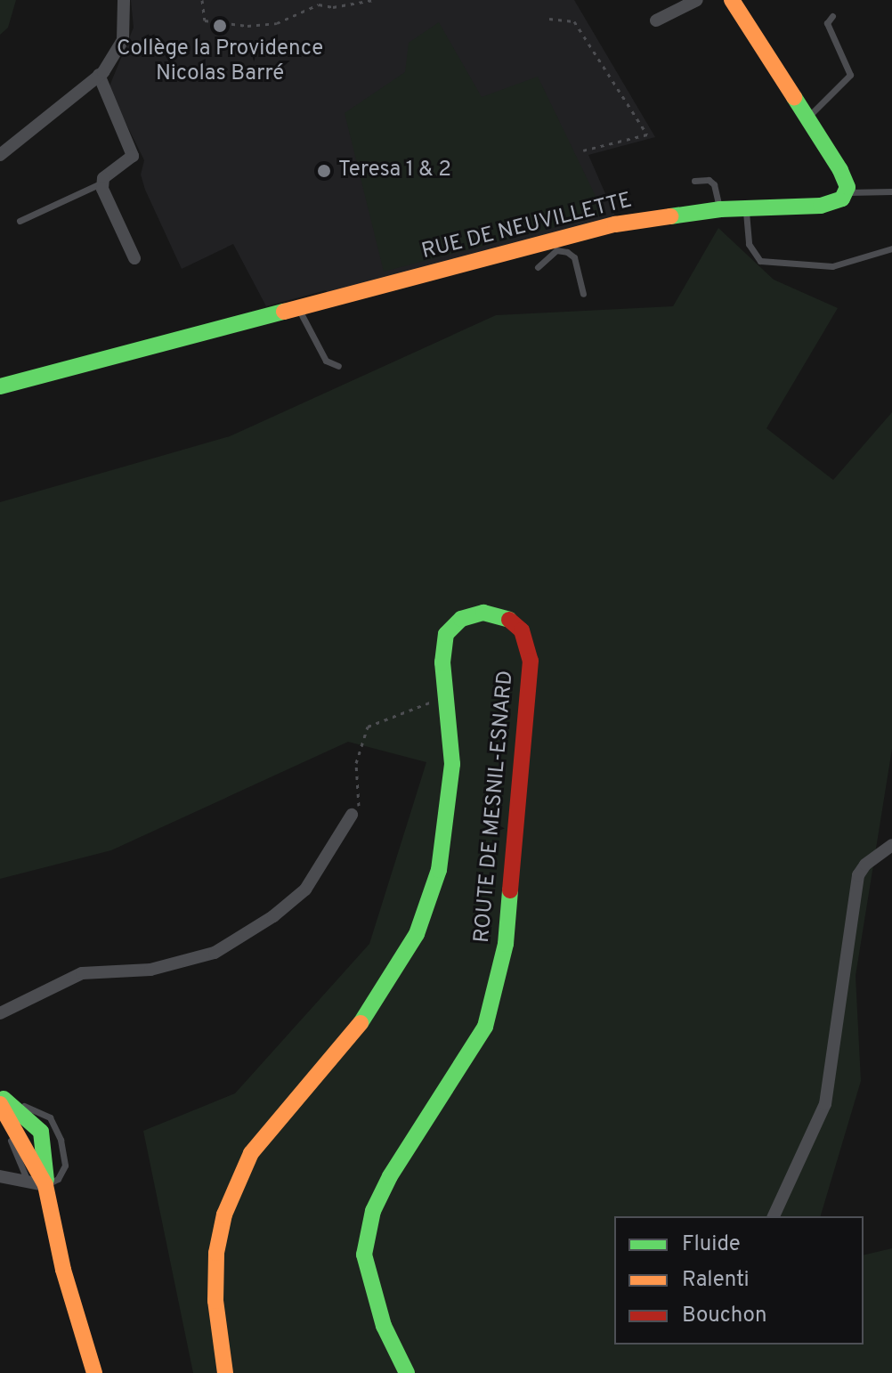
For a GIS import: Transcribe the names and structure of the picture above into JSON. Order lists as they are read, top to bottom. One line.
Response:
{"streets":{"street":["RUE DE NEUVILLETTE","ROUTE DE MESNIL-ESNARD"]},"places":["Collège la Providence Nicolas Barré","Teresa 1 & 2"],"legend":["Fluide","Ralenti","Bouchon"]}
